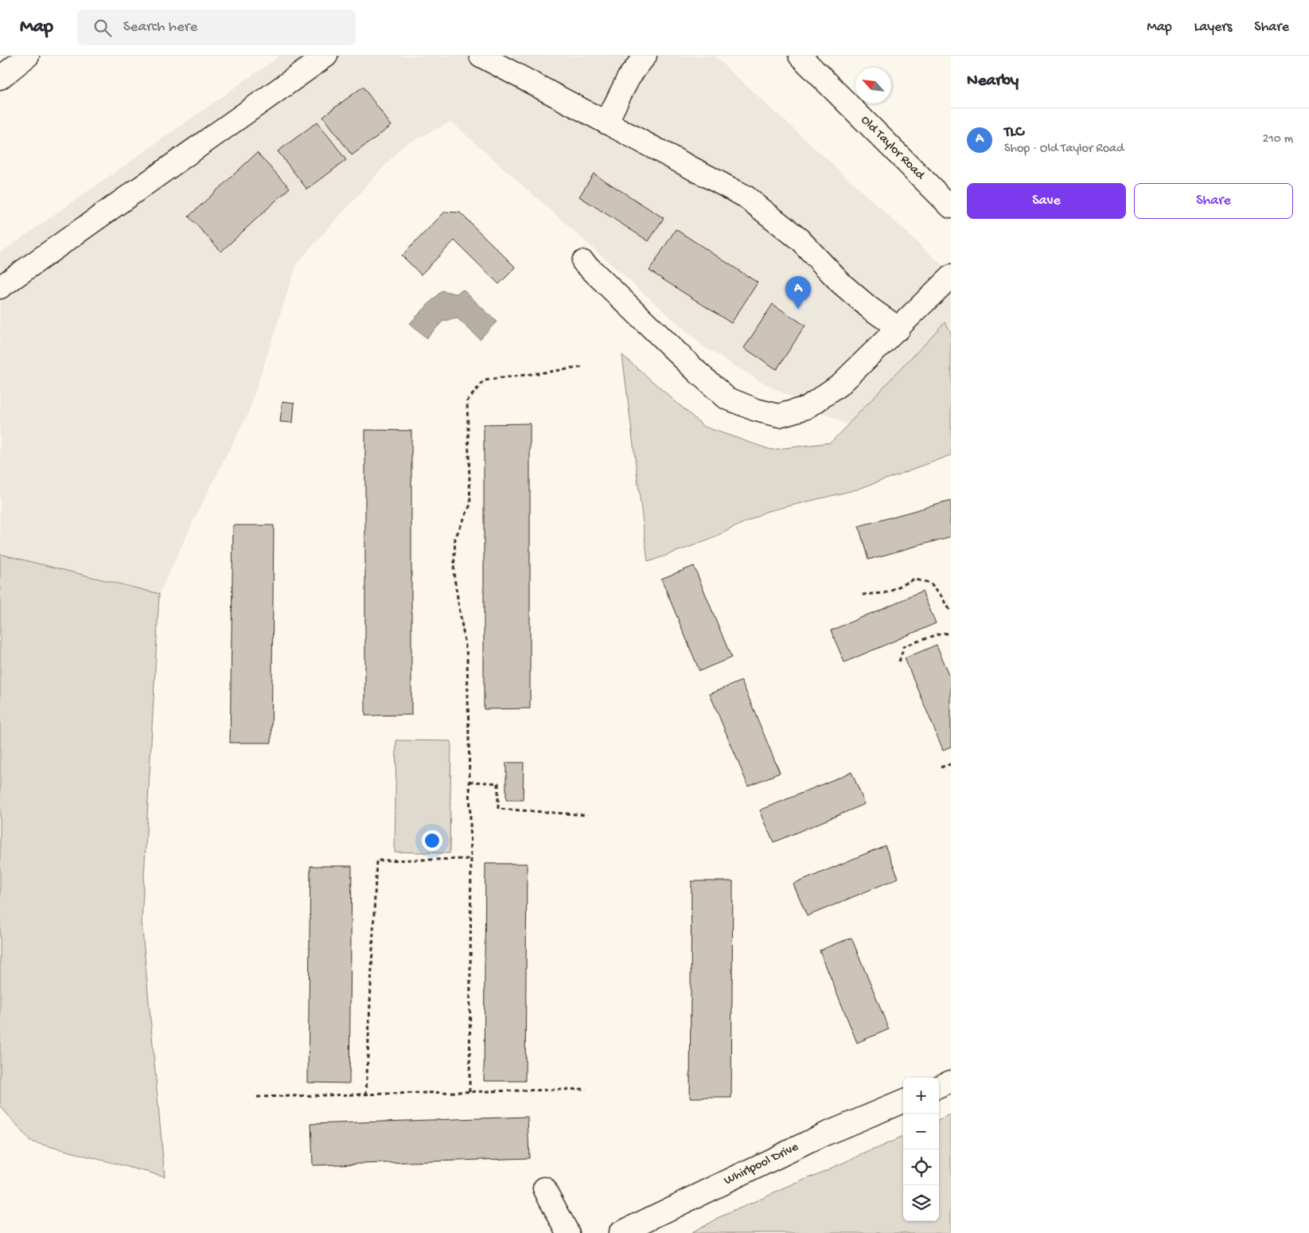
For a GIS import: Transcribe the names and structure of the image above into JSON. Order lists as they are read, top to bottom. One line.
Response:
{"streets":{"main road":["Old Taylor Road","Whirlpool Drive"]},"north":"top left","page":{"header":"Map","search":"Search here","nav":["Map","Layers","Share"],"heading":"Nearby","list":[{"mark":"A","name":"TLC","note":"Shop · Old Taylor Road","value":"210 m"}],"buttons":["Save","Share"],"pins":"A","map_buttons":["+","−"]}}
